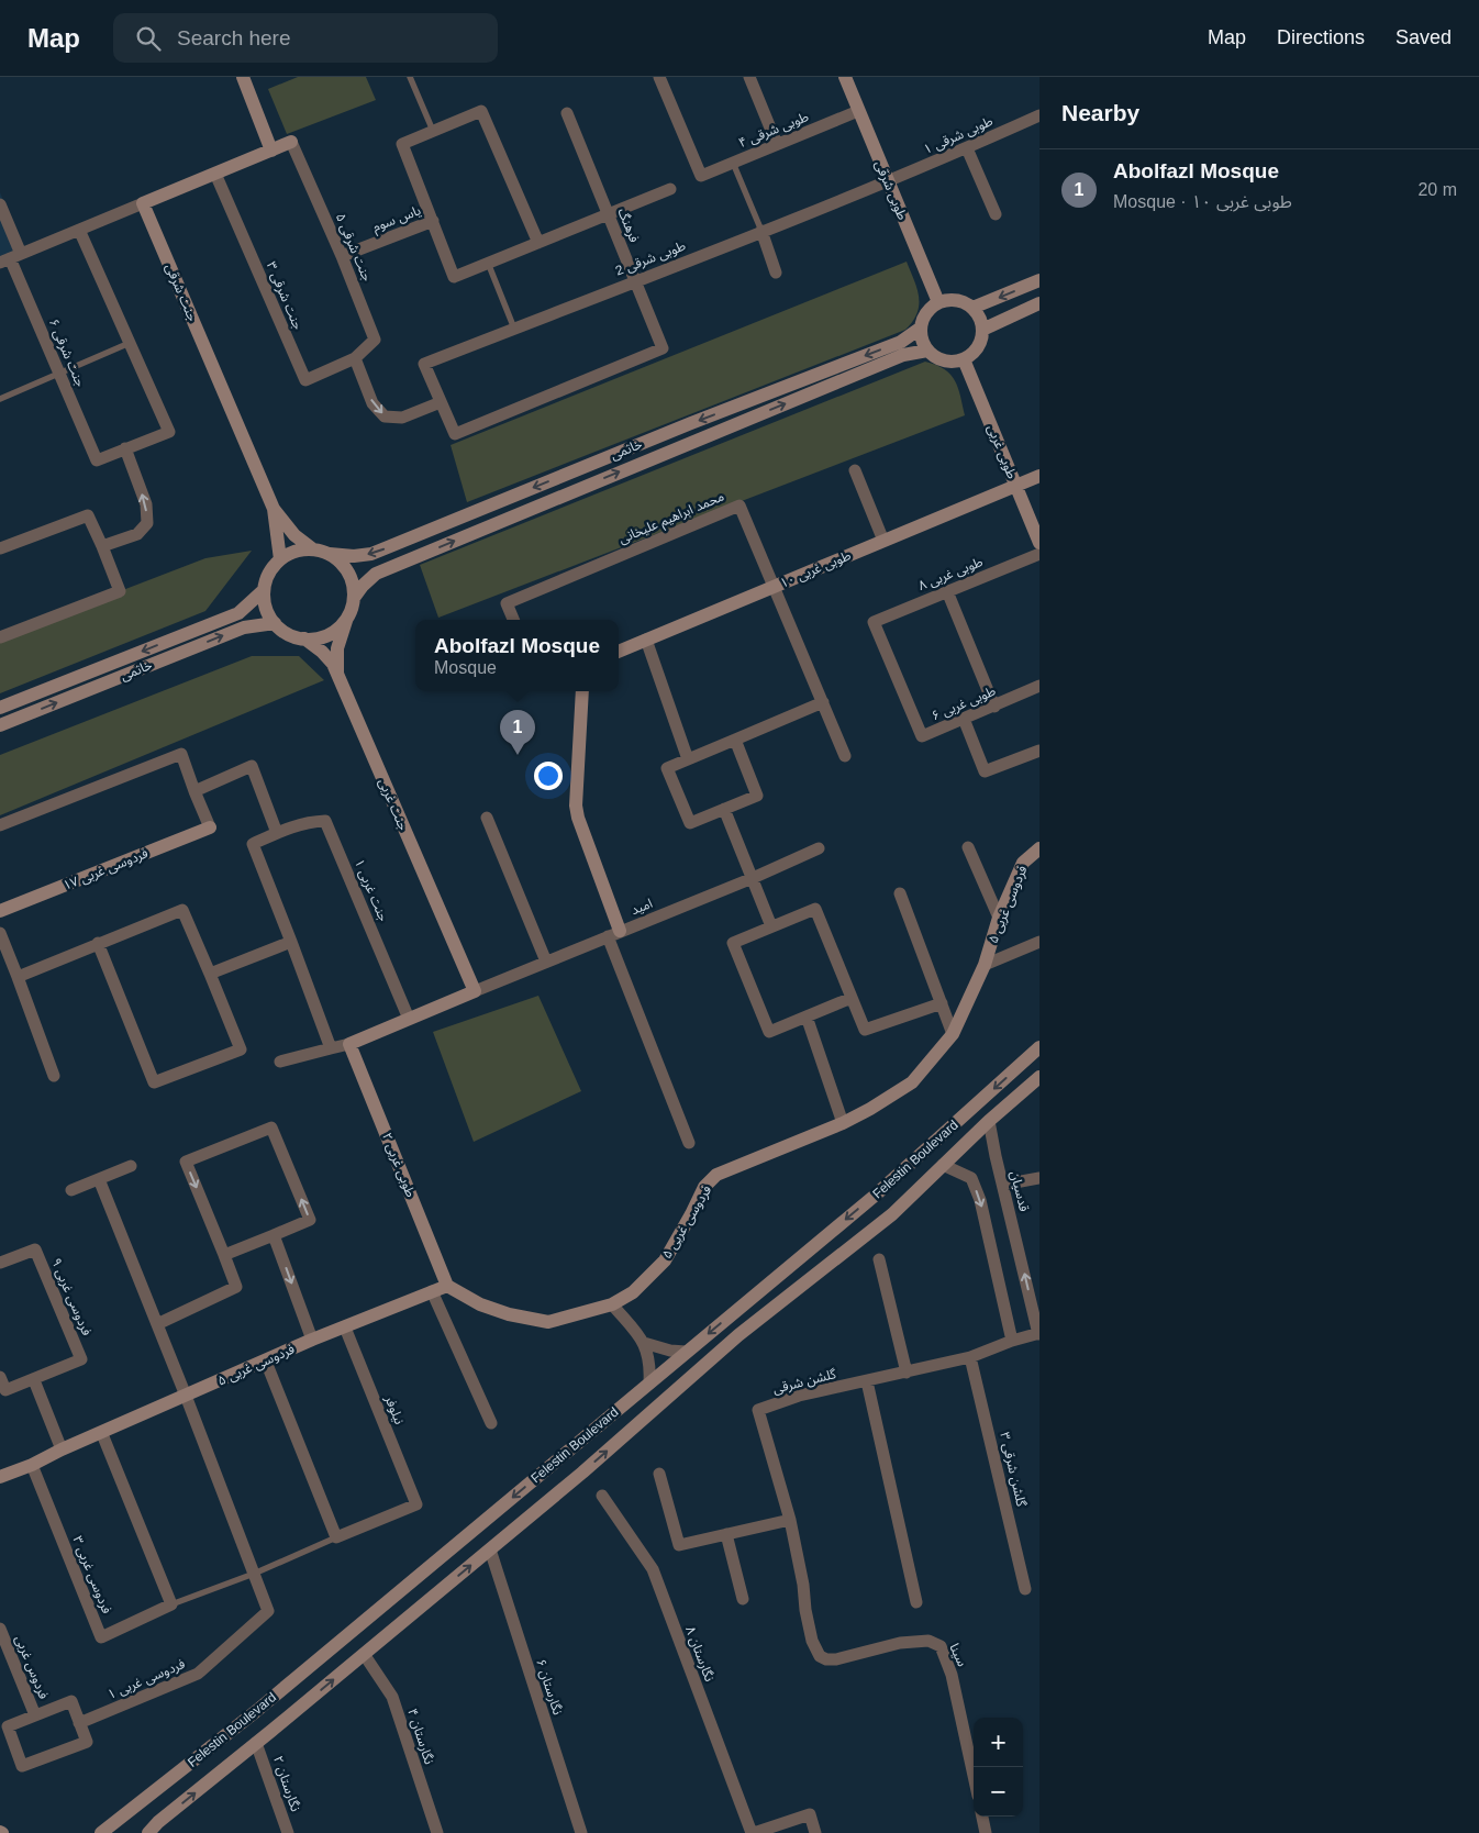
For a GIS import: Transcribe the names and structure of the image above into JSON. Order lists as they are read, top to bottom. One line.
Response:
{"streets":{"main road":["طوبی شرقی","جنت شرقی","خاتمی","طوبی غربی","طوبی غربی ۱۰","جنت غربی","فردوسی غربی ۱۷","فردوسی غربی ۵","Felestin Boulevard","طوبی غربی ۲"],"street":["طوبی شرقی ۴","طوبی شرقی ۱","یاس سوم","فرهنگ","جنت شرقی ۵","طوبی شرقی 2","جنت شرقی ۳","جنت شرقی ۶","محمد ابراهیم علیخانی","طوبی غربی ۸","طوبی غربی ۶","جنت غربی ۱","امید","قدسیان","فردوسی غربی ۹","گلشن شرقی","نیلوفر","گلشن شرقی ۳","فردوسی غربی ۳","نگارستان ۸","سینا","فردوس غربی","فردوسی غربی ۱","نگارستان ۶","نگارستان ۴","نگارستان ۲"]},"crossings":[["طوبی شرقی ۴","طوبی شرقی"],["طوبی شرقی ۱","طوبی شرقی"],["طوبی شرقی ۱","طوبی شرقی 2"],["طوبی شرقی","طوبی شرقی 2"],["طوبی شرقی","خاتمی"],["طوبی شرقی","طوبی غربی"],["یاس سوم","جنت شرقی ۵"],["فرهنگ","طوبی شرقی 2"],["جنت شرقی ۵","جنت شرقی ۳"],["خاتمی","طوبی غربی"],["خاتمی","جنت غربی"],["طوبی غربی","طوبی غربی ۱۰"],["محمد ابراهیم علیخانی","طوبی غربی ۱۰"],["طوبی غربی ۸","طوبی غربی ۶"],["جنت غربی","امید"],["فردوسی غربی ۵","طوبی غربی ۲"],["فردوسی غربی ۵","نیلوفر"],["فردوسی غربی ۵","فردوسی غربی ۳"],["Felestin Boulevard","قدسیان"],["Felestin Boulevard","نگارستان ۶"],["Felestin Boulevard","نگارستان ۴"],["Felestin Boulevard","نگارستان ۲"],["قدسیان","گلشن شرقی"],["گلشن شرقی","گلشن شرقی ۳"],["گلشن شرقی","سینا"]],"page":{"header":"Map","search":"Search here","nav":["Map","Directions","Saved"],"heading":"Nearby","list":[{"mark":"1","name":"Abolfazl Mosque","note":"Mosque · طوبی غربی ۱۰","value":"20 m"}],"popup":["Abolfazl Mosque","Mosque"],"pins":"1","map_buttons":["+","−"]}}
